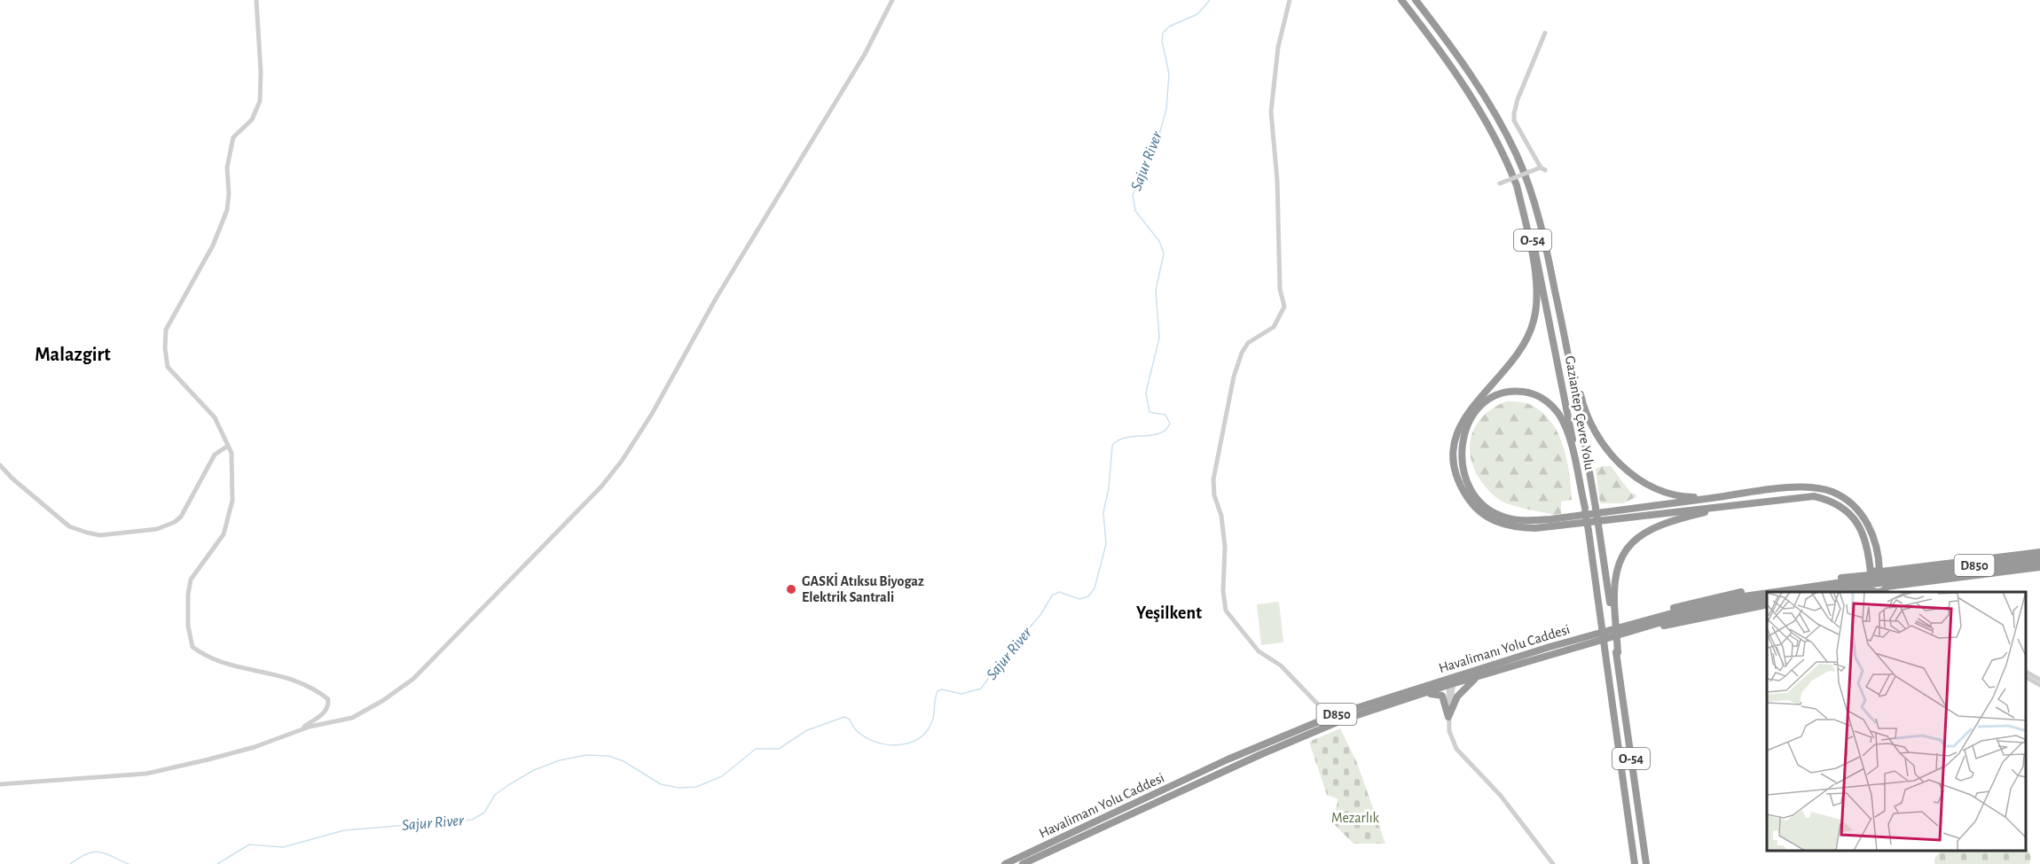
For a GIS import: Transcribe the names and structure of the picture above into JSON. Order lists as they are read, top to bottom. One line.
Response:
{"streets":{"highway":["O-54","Gaziantep Çevre Yolu","D850","Havalimanı Yolu Caddesi"]},"districts":["Malazgirt","Yeşilkent"],"water":["Sajur River"],"parks":["Mezarlık"],"places":["GASKİ Atıksu Biyogaz Elektrik Santrali"]}
